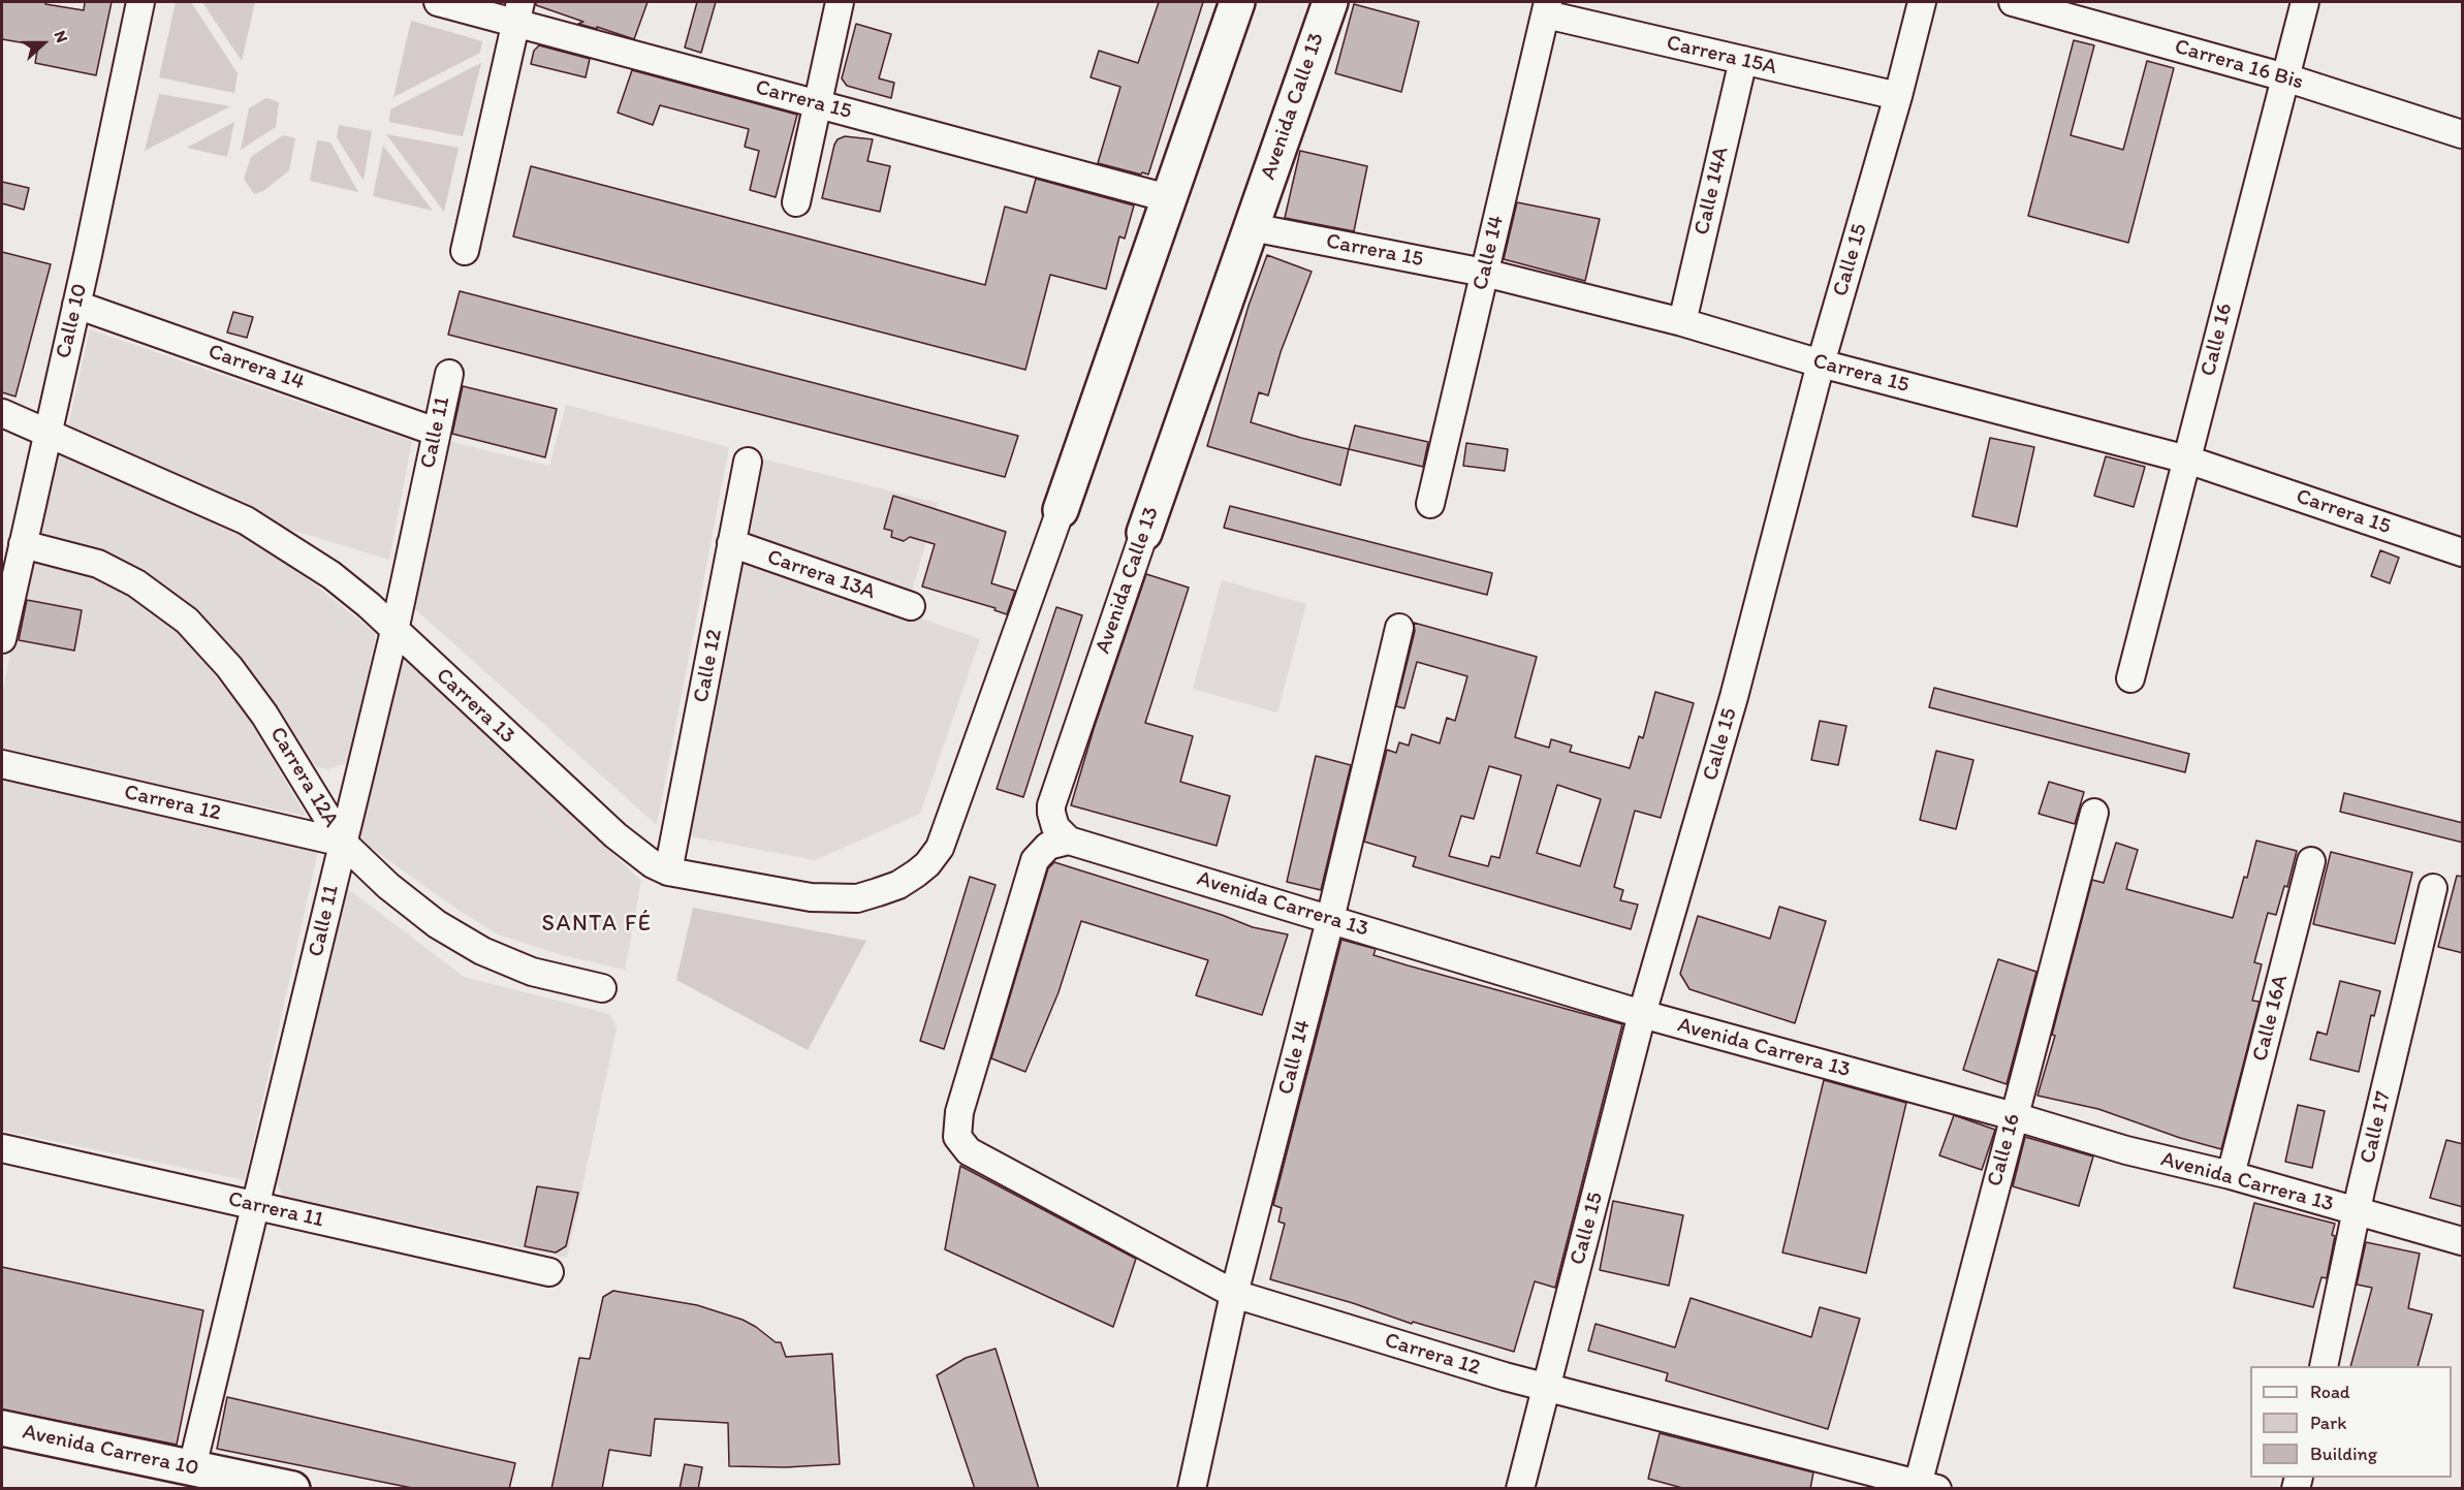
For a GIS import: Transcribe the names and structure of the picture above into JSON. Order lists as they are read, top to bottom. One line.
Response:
{"streets":{"main road":["Avenida Calle 13","Avenida Carrera 10"],"street":["Carrera 15A","Carrera 16 Bis","Carrera 15","Calle 14A","Calle 14","Calle 15","Calle 10","Calle 16","Carrera 14","Calle 11","Carrera 13A","Calle 12","Carrera 13","Carrera 12A","Carrera 12","Avenida Carrera 13","Calle 16A","Calle 17","Carrera 11"]},"crossings":[["Carrera 15A","Calle 14A"],["Carrera 15A","Calle 14"],["Carrera 15A","Calle 15"],["Carrera 16 Bis","Calle 16"],["Carrera 15","Avenida Calle 13"],["Carrera 15","Calle 14A"],["Carrera 15","Calle 14"],["Carrera 15","Calle 15"],["Carrera 15","Calle 16"],["Avenida Calle 13","Carrera 12"],["Avenida Calle 13","Avenida Carrera 13"],["Calle 14","Carrera 12"],["Calle 14","Avenida Carrera 13"],["Calle 15","Carrera 12"],["Calle 15","Avenida Carrera 13"],["Calle 10","Carrera 14"],["Calle 10","Carrera 13"],["Calle 10","Carrera 12A"],["Calle 16","Carrera 12"],["Calle 16","Avenida Carrera 13"],["Carrera 14","Calle 11"],["Calle 11","Carrera 13"],["Calle 11","Carrera 12A"],["Calle 11","Carrera 12"],["Calle 11","Carrera 11"],["Calle 11","Avenida Carrera 10"],["Carrera 13A","Calle 12"],["Calle 12","Carrera 13"],["Carrera 12A","Carrera 12"],["Carrera 12","Avenida Carrera 13"],["Avenida Carrera 13","Calle 16A"],["Avenida Carrera 13","Calle 17"]],"districts":["SANTA FÉ"],"legend":["Road","Park","Building"],"north":"right"}
